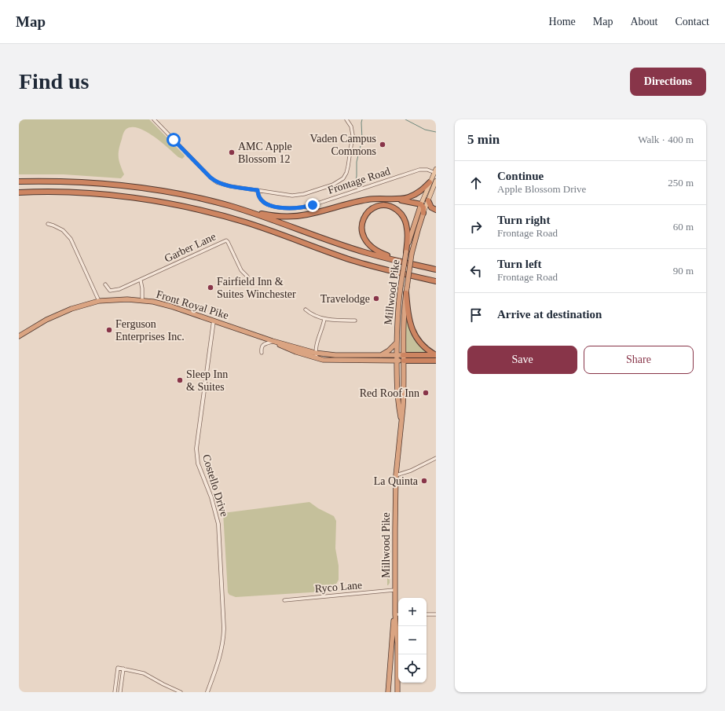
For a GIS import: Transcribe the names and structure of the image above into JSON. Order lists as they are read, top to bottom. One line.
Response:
{"streets":{"highway":["Millwood Pike","Front Royal Pike"],"street":["Frontage Road","Garber Lane","Costello Drive","Ryco Lane"]},"crossings":[["Frontage Road","Millwood Pike"],["Millwood Pike","Front Royal Pike"],["Millwood Pike","Ryco Lane"],["Front Royal Pike","Costello Drive"]],"places":["Vaden Campus Commons","AMC Apple Blossom 12","Fairfield Inn & Suites Winchester","Travelodge","Ferguson Enterprises Inc.","Sleep Inn & Suites","Red Roof Inn","La Quinta"],"page":{"header":"Map","nav":["Home","Map","About","Contact"],"buttons":["Directions",["Save","Share"]],"title":"Find us","heading":["5 min","Walk · 400 m"],"list":[["Continue","Apple Blossom Drive","250 m"],["Turn right","Frontage Road","60 m"],["Turn left","Frontage Road","90 m"],"Arrive at destination"],"map_buttons":["+","−"]}}
